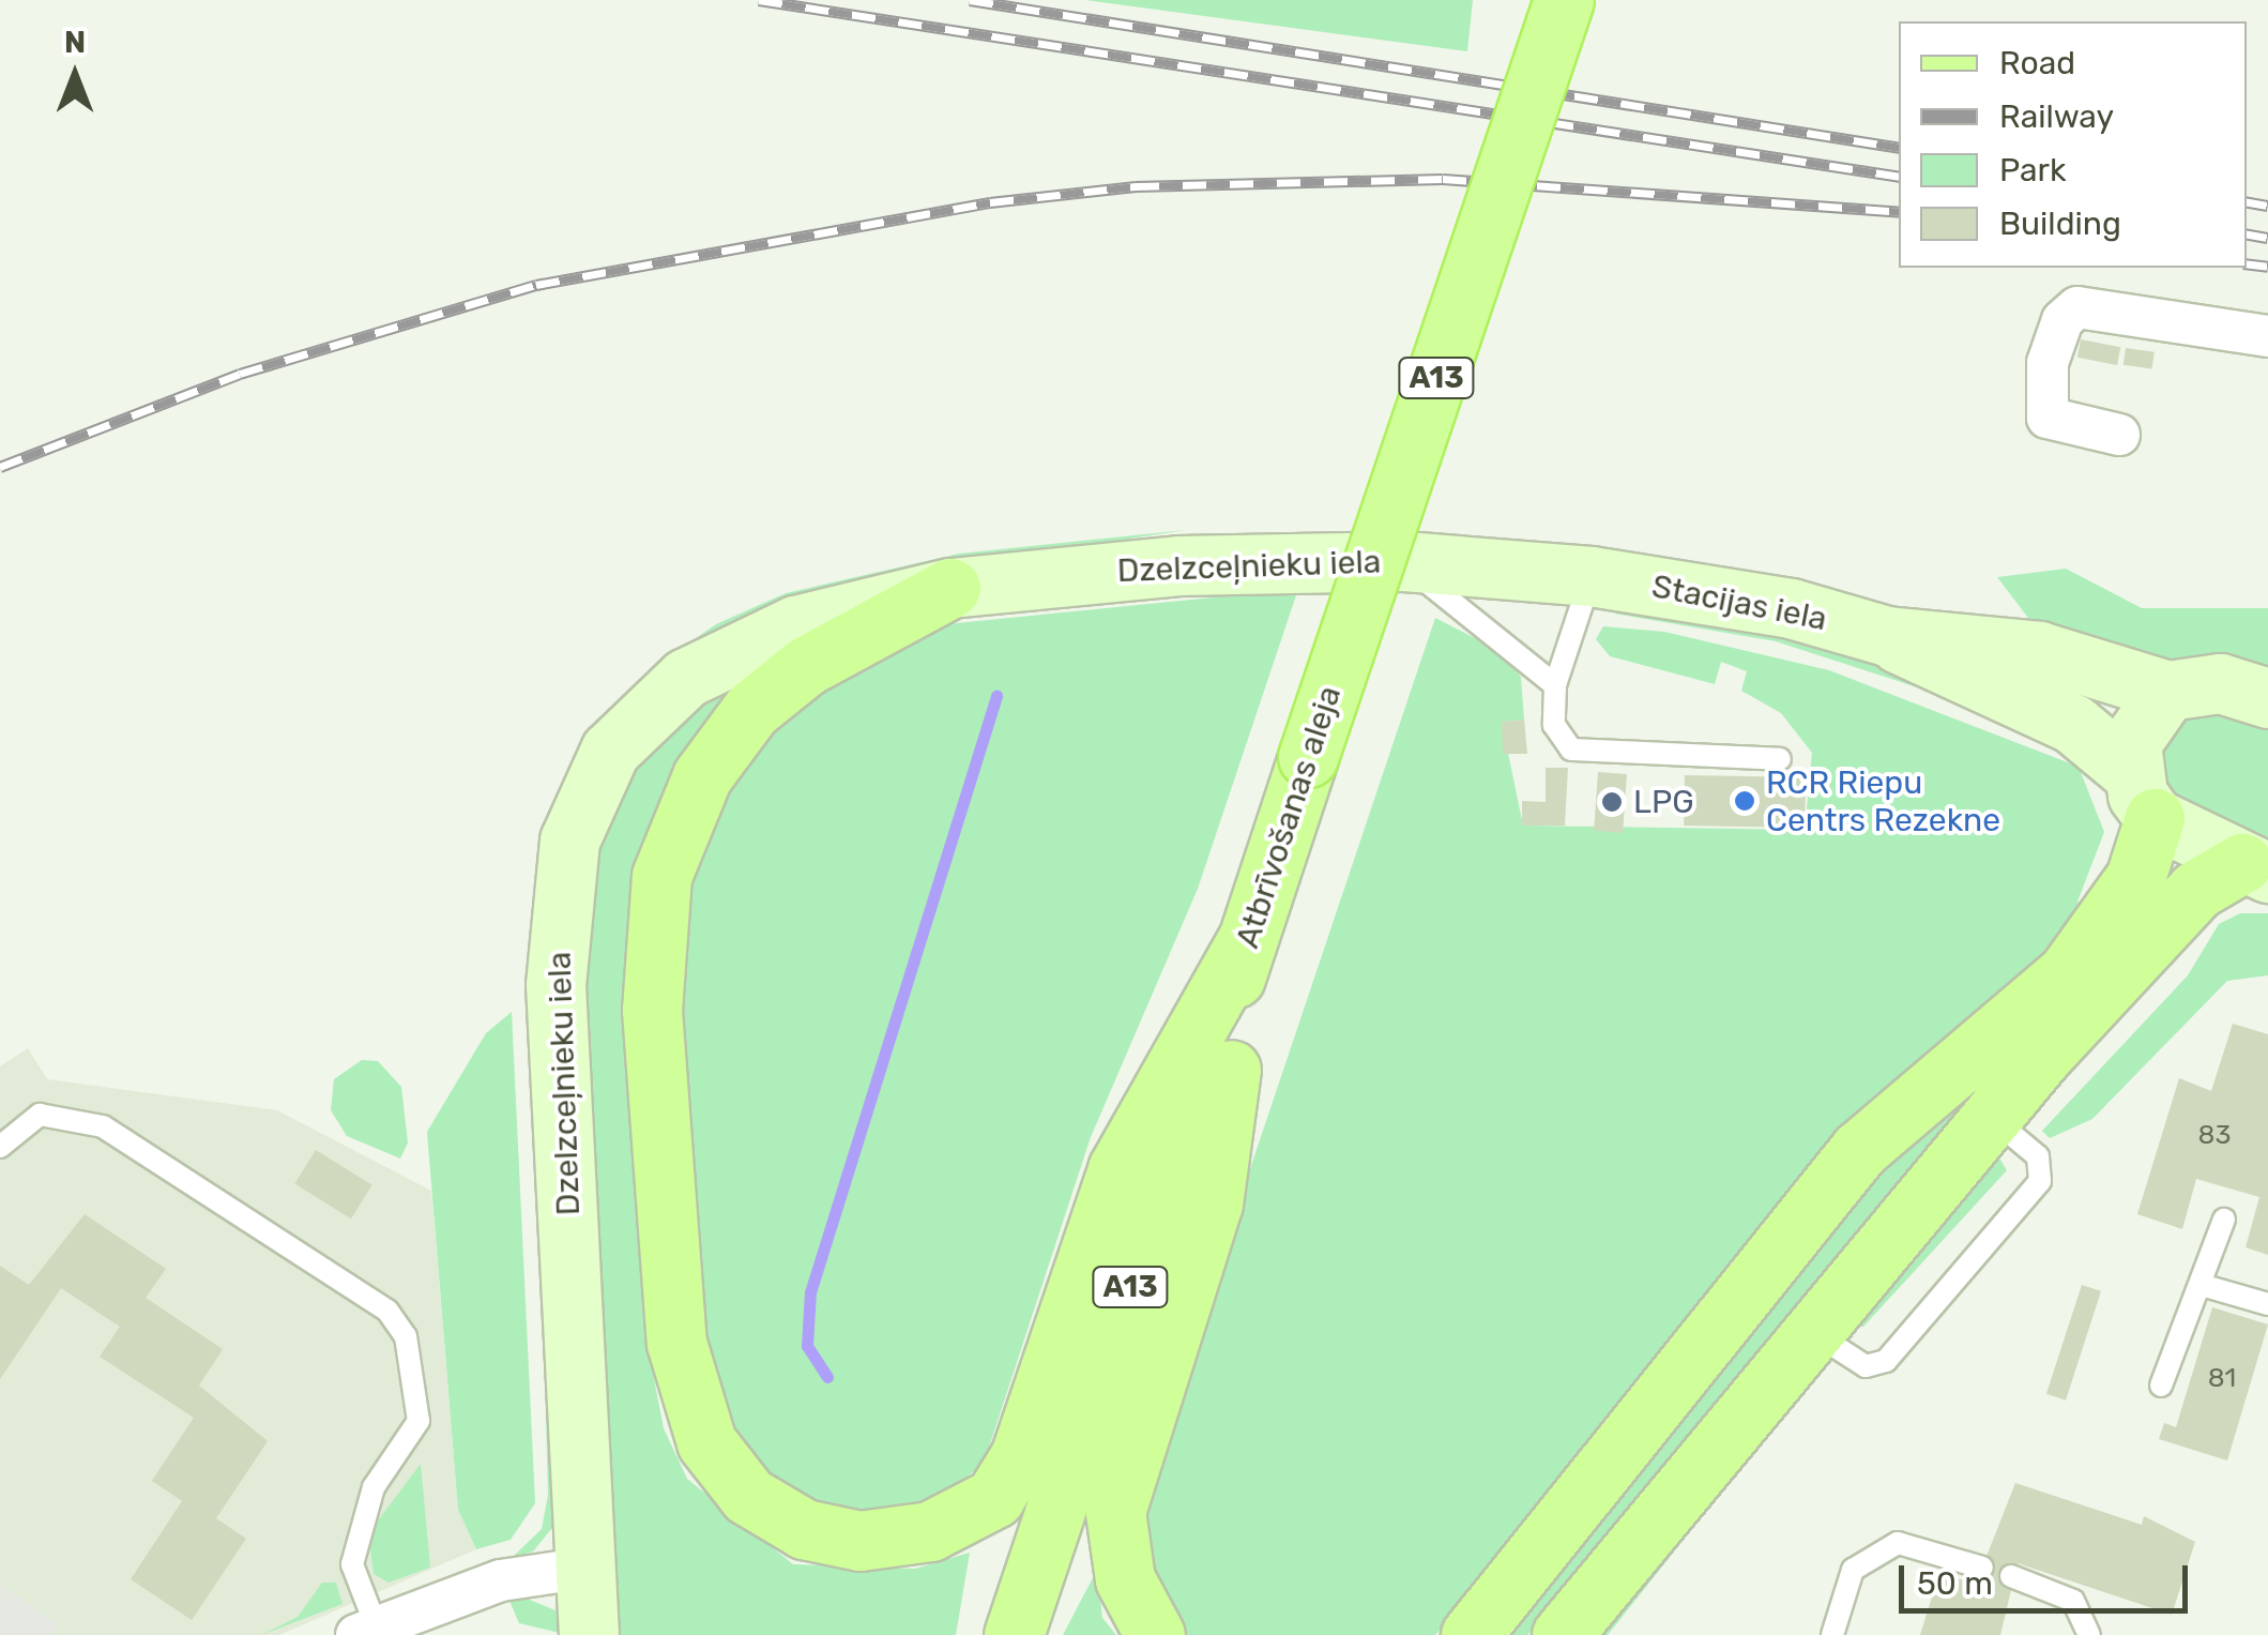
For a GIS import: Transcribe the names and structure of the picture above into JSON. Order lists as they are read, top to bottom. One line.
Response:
{"streets":{"main road":["A13","Dzelzceļnieku iela","Stacijas iela","Atbrīvošanas aleja"]},"crossings":[["Dzelzceļnieku iela","Stacijas iela"]],"places":["RCR Riepu Centrs Rezekne","LPG"],"house_numbers":["83","81"],"legend":["Road","Railway","Park","Building"],"scale_bar":"50 m","north":"top"}
